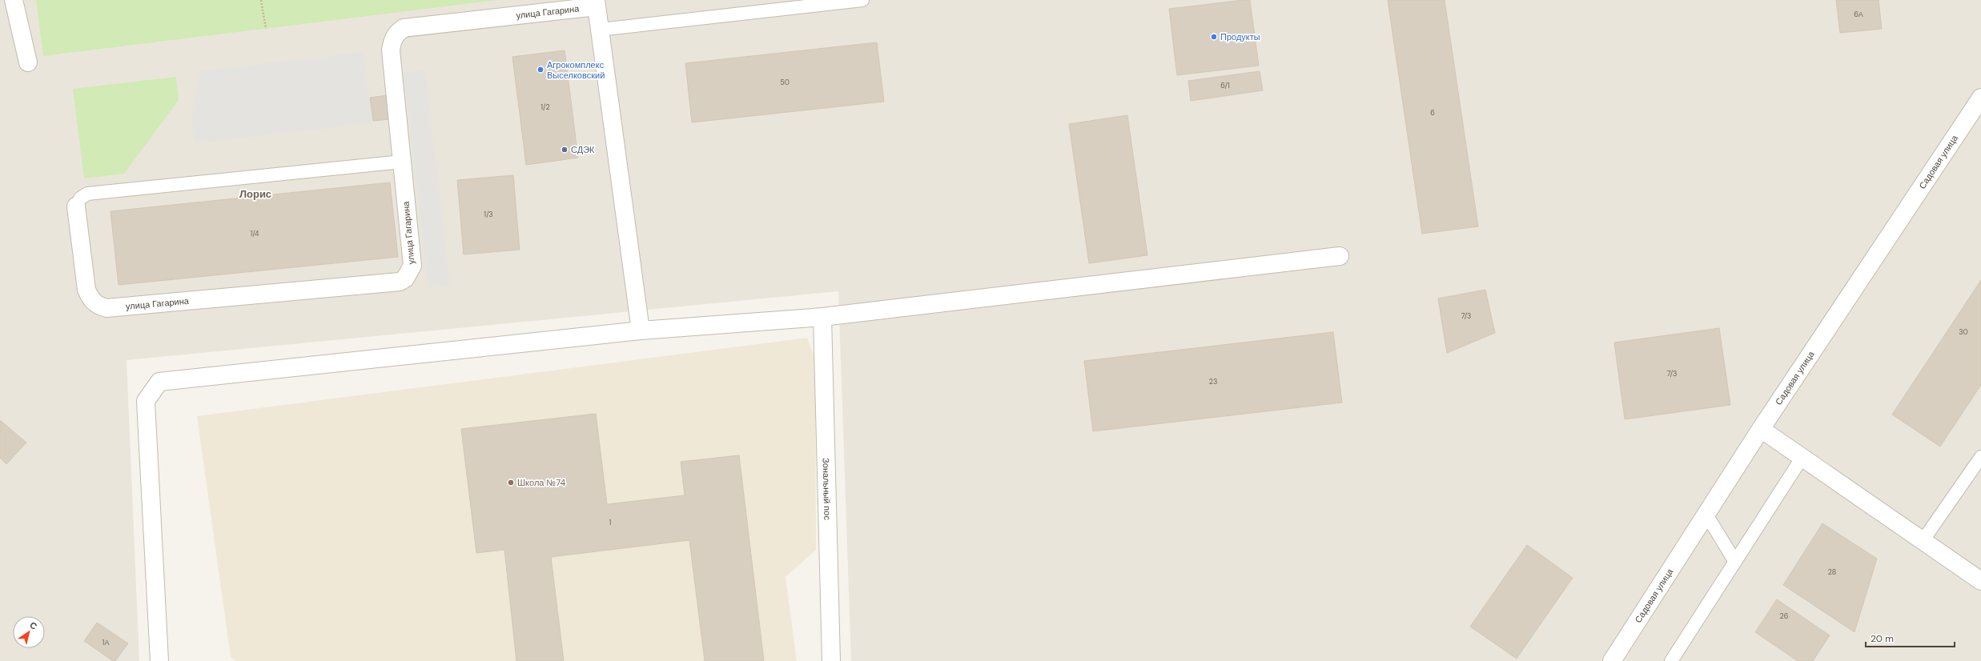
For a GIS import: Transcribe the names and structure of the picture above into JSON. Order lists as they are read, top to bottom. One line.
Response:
{"streets":{"street":["улица Гагарина","Садовая улица","Зональный пос"]},"districts":["Лорис"],"places":["Продукты","Агрокомплекс Выселковский","СДЭК","Школа №74"],"house_numbers":["6А","50","6/1","1/2","6","1/3","1/4","7/3","30","7/3","23","1","28","26","1А"],"scale_bar":"20 m","north":"top right"}
